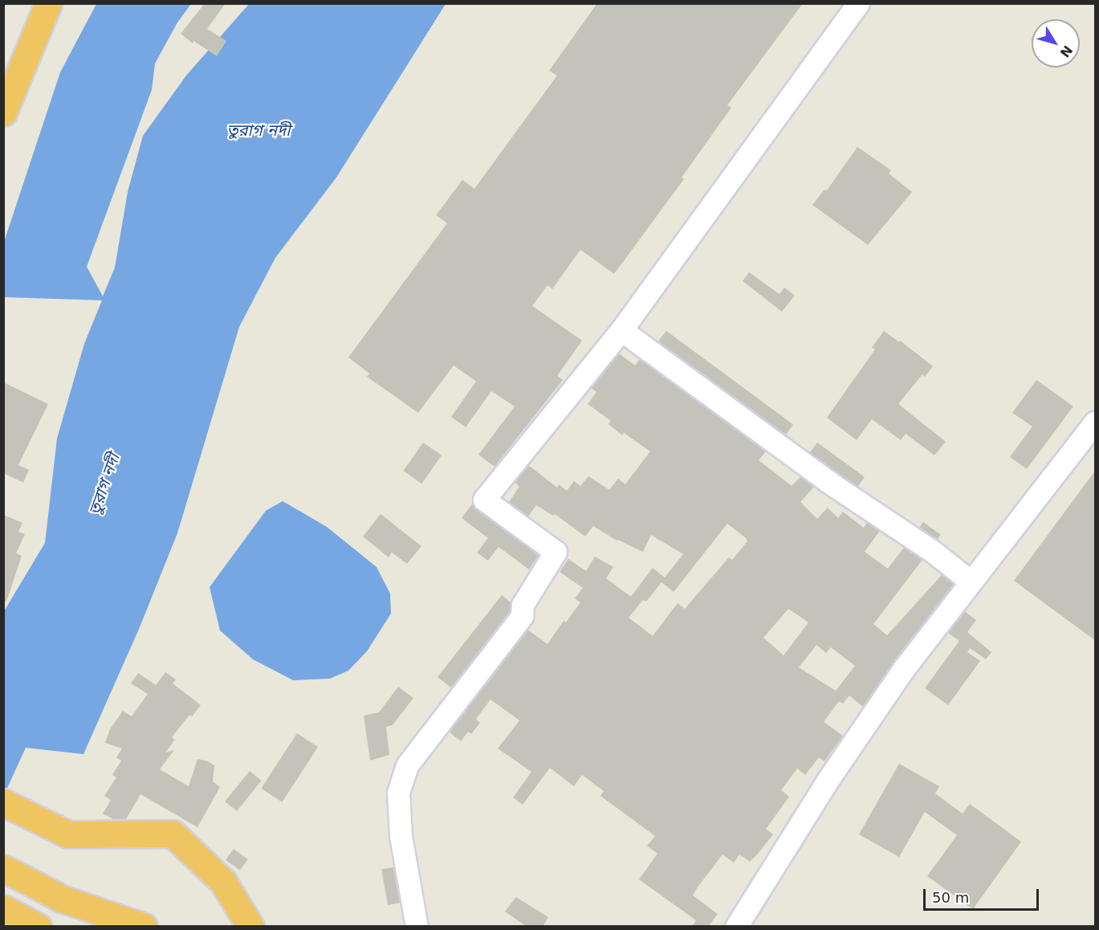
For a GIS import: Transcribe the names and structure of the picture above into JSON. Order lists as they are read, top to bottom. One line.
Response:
{"water":["তুরাগ নদী"],"scale_bar":"50 m","north":"bottom right"}
